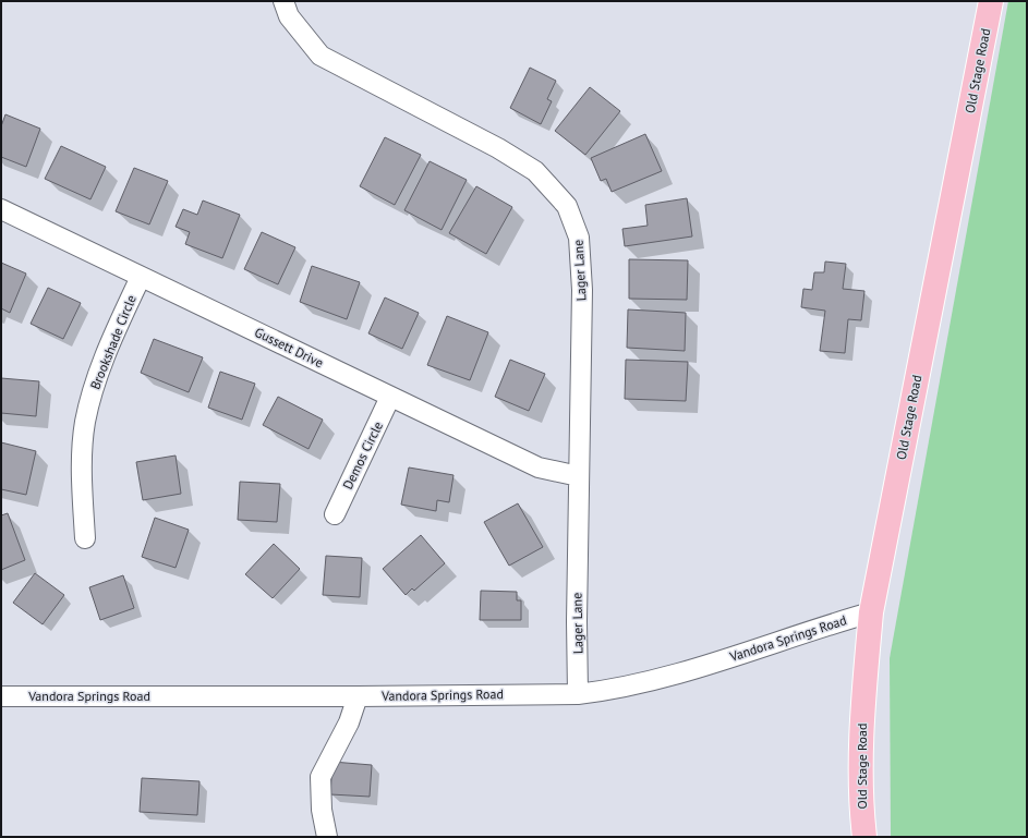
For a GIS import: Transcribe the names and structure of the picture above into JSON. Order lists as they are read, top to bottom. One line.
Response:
{"streets":{"main road":["Old Stage Road"],"street":["Lager Lane","Brookshade Circle","Gussett Drive","Demos Circle","Vandora Springs Road"]},"crossings":[["Old Stage Road","Vandora Springs Road"],["Lager Lane","Gussett Drive"],["Lager Lane","Vandora Springs Road"],["Brookshade Circle","Gussett Drive"],["Gussett Drive","Demos Circle"]]}
